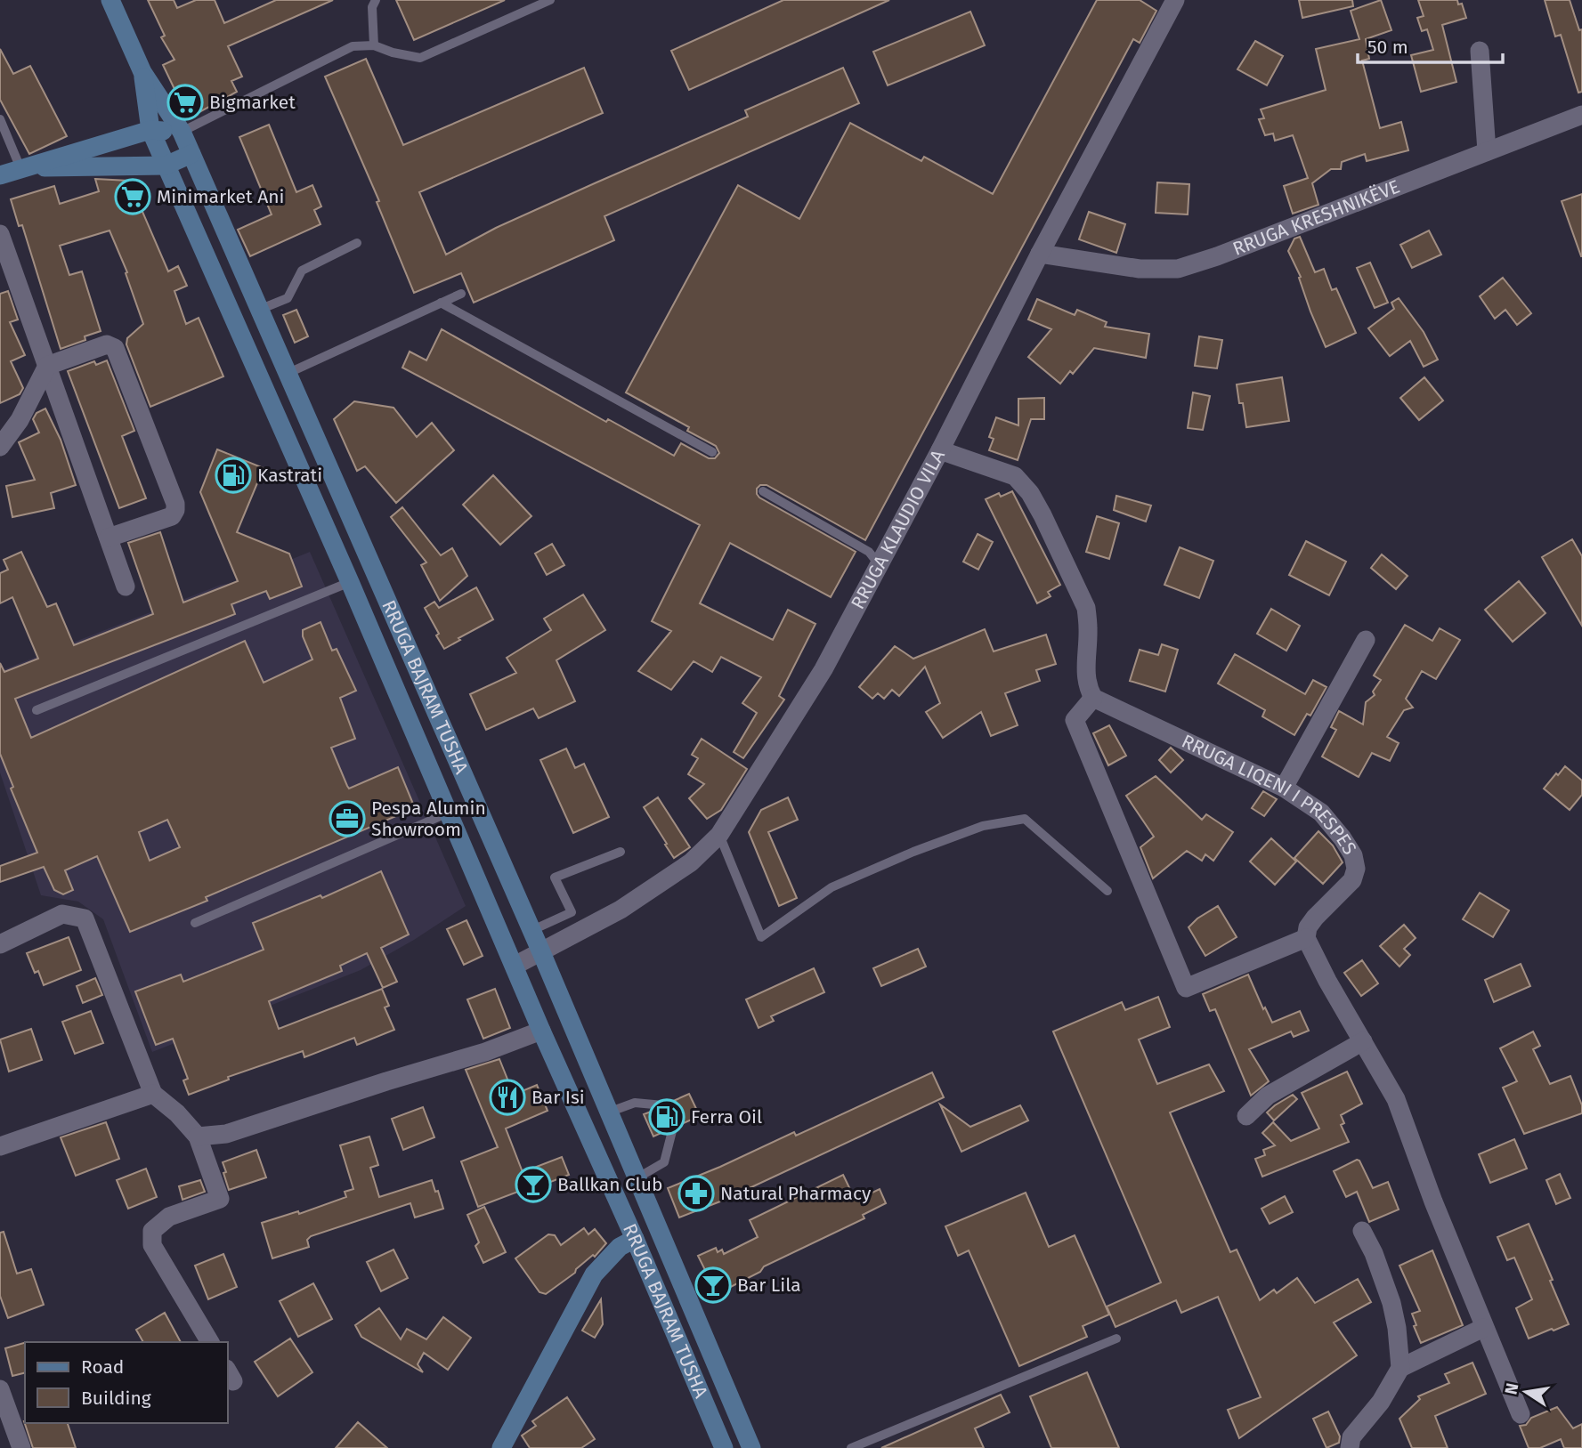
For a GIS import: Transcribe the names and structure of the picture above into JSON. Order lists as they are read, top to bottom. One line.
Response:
{"streets":{"main road":["RRUGA BAJRAM TUSHA"],"street":["RRUGA KRESHNIKËVE","RRUGA KLAUDIO VILA","RRUGA LIQENI I PRESPES"]},"crossings":[["RRUGA KRESHNIKËVE","RRUGA KLAUDIO VILA"],["RRUGA KLAUDIO VILA","RRUGA BAJRAM TUSHA"]],"places":{"supermarket":["Bigmarket","Minimarket Ani"],"fuel station":["Kastrati","Ferra Oil"],"office":["Pespa Alumin Showroom"],"restaurant":["Bar Isi"],"bar":["Ballkan Club","Bar Lila"],"pharmacy":["Natural Pharmacy"]},"legend":["Road","Building"],"scale_bar":"50 m","north":"left"}
